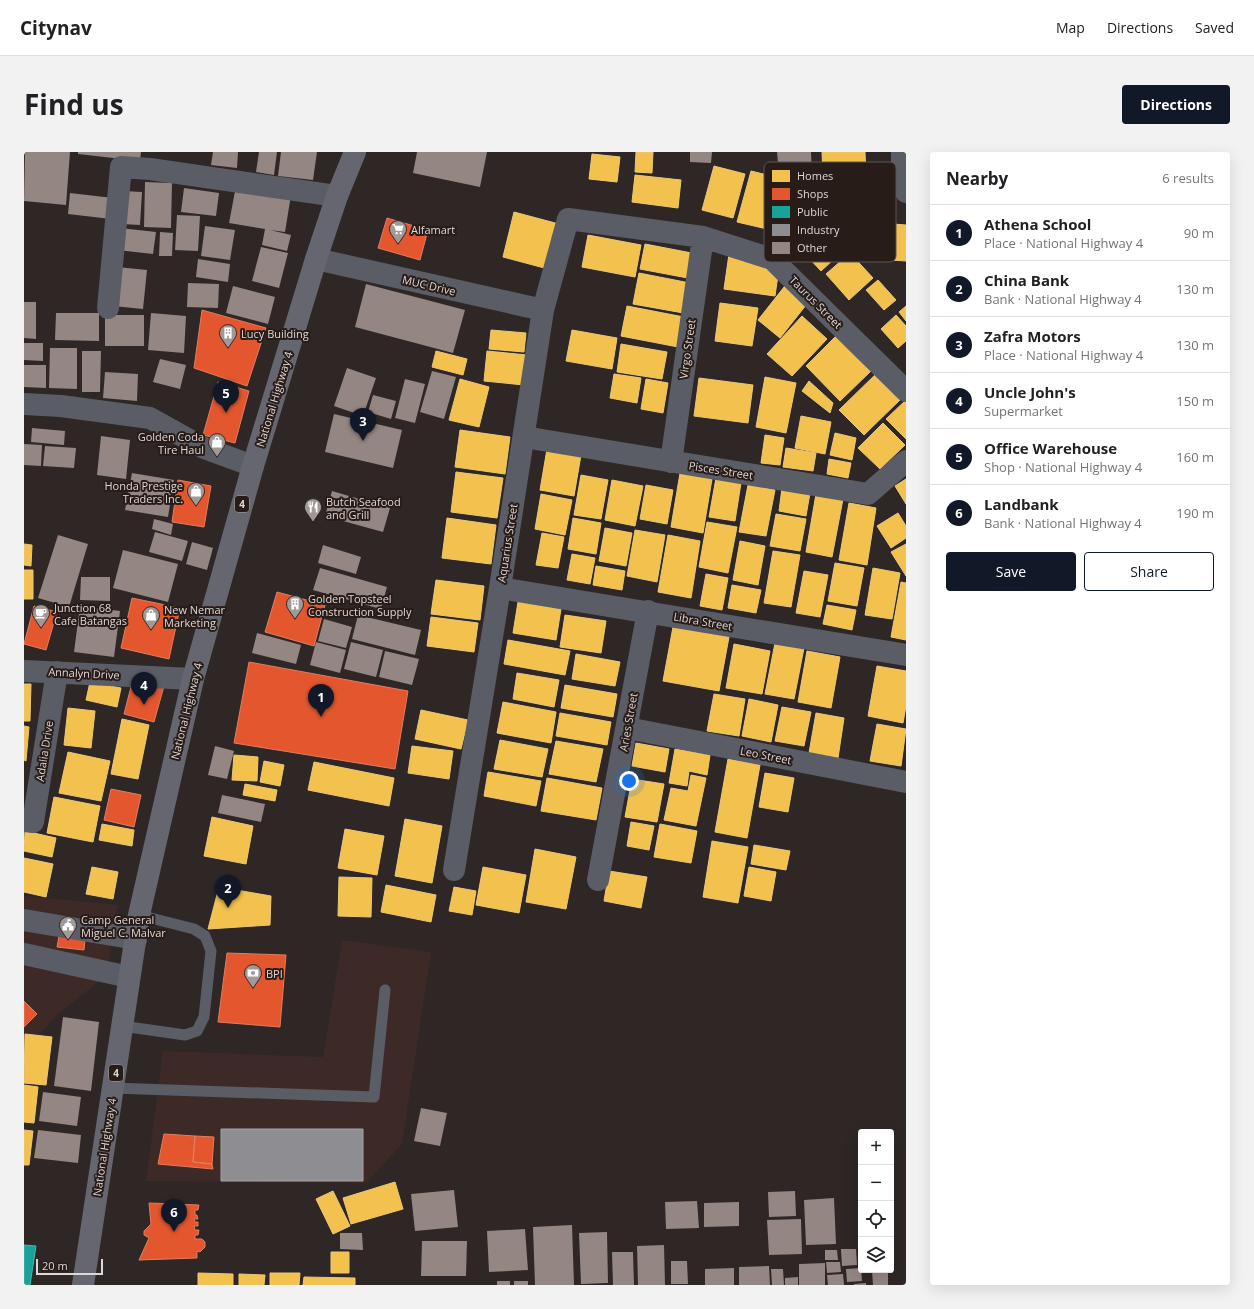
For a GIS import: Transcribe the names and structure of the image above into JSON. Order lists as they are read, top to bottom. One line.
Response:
{"streets":{"main road":["National Highway 4","4"],"street":["MUC Drive","Taurus Street","Virgo Street","Pisces Street","Aquarius Street","Libra Street","Annalyn Drive","Aries Street","Adalia Drive","Leo Street"]},"crossings":[["MUC Drive","National Highway 4"],["MUC Drive","Aquarius Street"],["Taurus Street","Virgo Street"],["Taurus Street","Aquarius Street"],["Virgo Street","Pisces Street"],["National Highway 4","Annalyn Drive"],["Pisces Street","Aquarius Street"],["Aquarius Street","Libra Street"],["Libra Street","Aries Street"],["Annalyn Drive","Adalia Drive"],["Aries Street","Leo Street"]],"places":{"supermarket":["Alfamart"],"building":["Lucy Building","Golden Topsteel Construction Supply"],"shop":["Golden Coda Tire Haul","Honda Prestige Traders Inc.","New Nemar Marketing"],"restaurant":["Butch Seafood and Grill"],"cafe":["Junction 68 Cafe Batangas"],"public building":["Camp General Miguel C. Malvar"],"bank":["BPI"]},"legend":["Homes","Shops","Public","Industry","Other"],"scale_bar":"20 m","page":{"header":"Citynav","nav":["Map","Directions","Saved"],"title":"Find us","buttons":["Directions",["Save","Share"]],"heading":["Nearby","6 results"],"list":[{"mark":"1","name":"Athena School","note":"Place · National Highway 4","value":"90 m"},{"mark":"2","name":"China Bank","note":"Bank · National Highway 4","value":"130 m"},{"mark":"3","name":"Zafra Motors","note":"Place · National Highway 4","value":"130 m"},{"mark":"4","name":"Uncle John's","note":"Supermarket","value":"150 m"},{"mark":"5","name":"Office Warehouse","note":"Shop · National Highway 4","value":"160 m"},{"mark":"6","name":"Landbank","note":"Bank · National Highway 4","value":"190 m"}],"pins":["5","3","4","1","2","6"],"map_buttons":["+","−"],"scale":"20 m"}}
